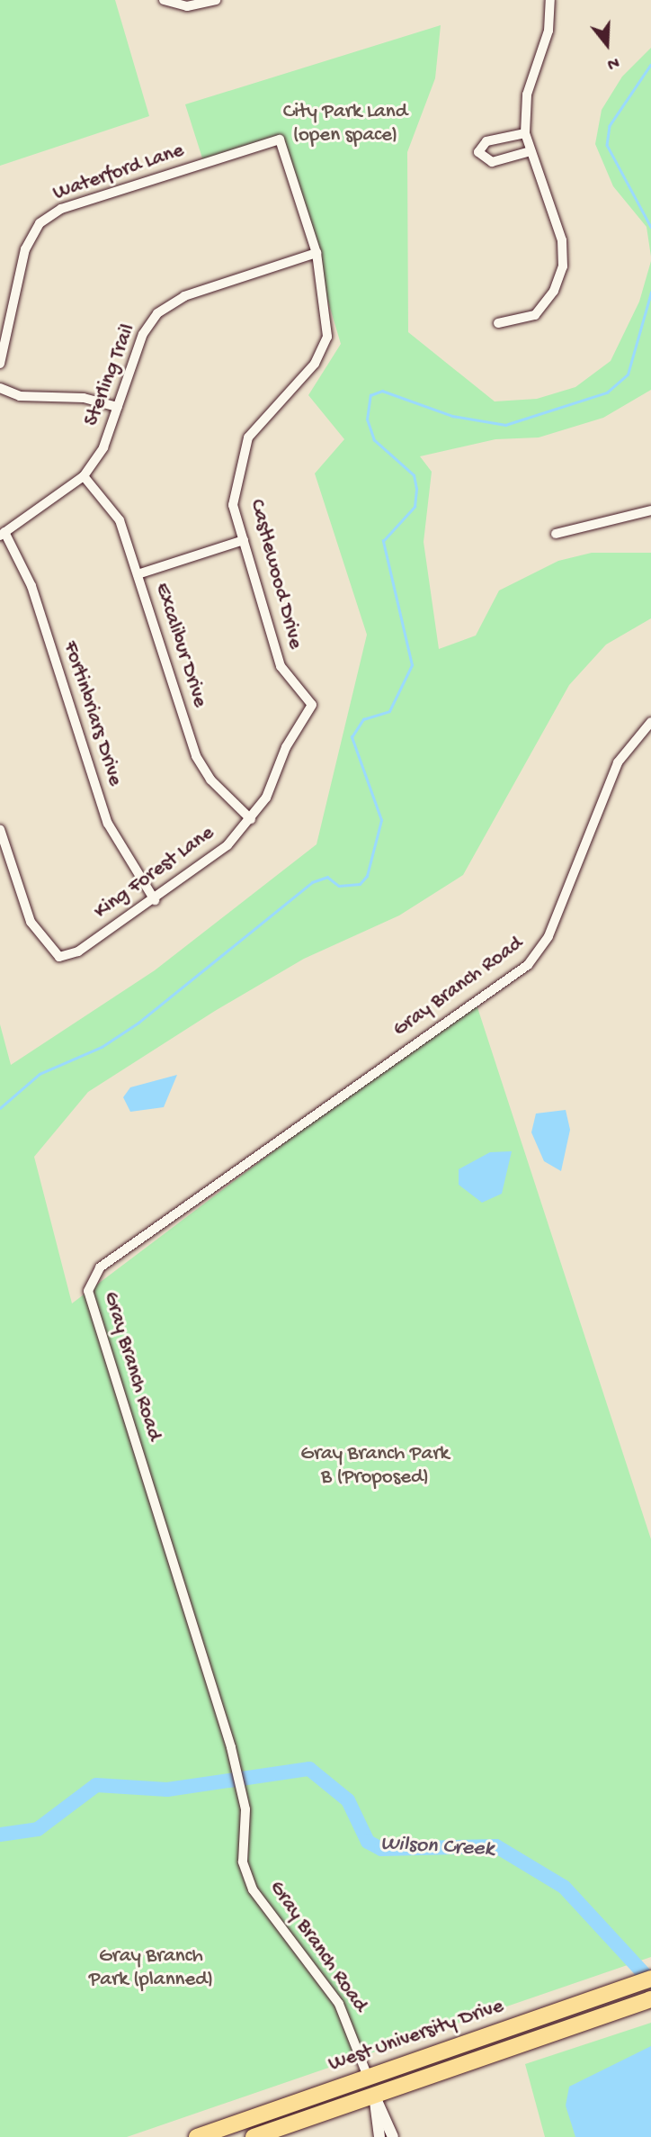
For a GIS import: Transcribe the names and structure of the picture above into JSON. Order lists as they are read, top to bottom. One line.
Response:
{"streets":{"highway":["West University Drive"],"street":["Waterford Lane","Sterling Trail","Castlewood Drive","Excalibur Drive","Fortinbriars Drive","King Forest Lane","Gray Branch Road"]},"crossings":[["Waterford Lane","Castlewood Drive"],["Sterling Trail","Castlewood Drive"],["Sterling Trail","Excalibur Drive"],["Sterling Trail","Fortinbriars Drive"],["Castlewood Drive","King Forest Lane"],["Excalibur Drive","King Forest Lane"],["Fortinbriars Drive","King Forest Lane"],["Gray Branch Road","West University Drive"]],"water":["Wilson Creek"],"parks":["City Park Land (open space)","Gray Branch Park B (Proposed)","Gray Branch Park (planned)"],"north":"bottom"}
